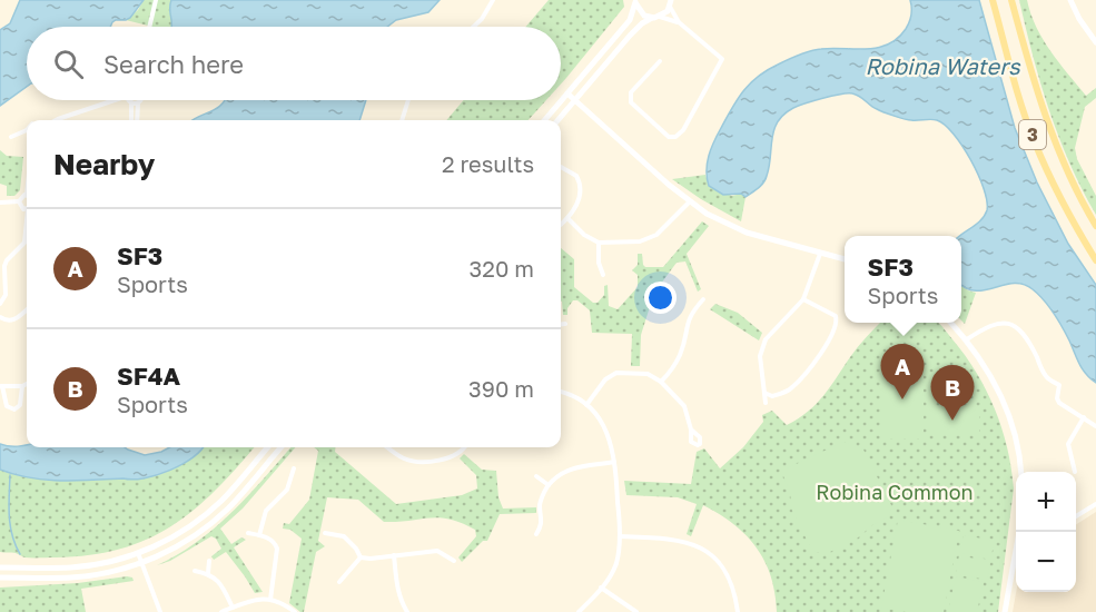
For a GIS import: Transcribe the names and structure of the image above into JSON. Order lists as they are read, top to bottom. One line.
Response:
{"streets":{"main road":["3"]},"water":["Robina Waters"],"parks":["Robina Common"],"page":{"search":"Search here","heading":["Nearby","2 results"],"list":[{"mark":"A","name":"SF3","note":"Sports","value":"320 m"},{"mark":"B","name":"SF4A","note":"Sports","value":"390 m"}],"popup":["SF3","Sports"],"pins":["A","B"],"map_buttons":["+","−"]}}
